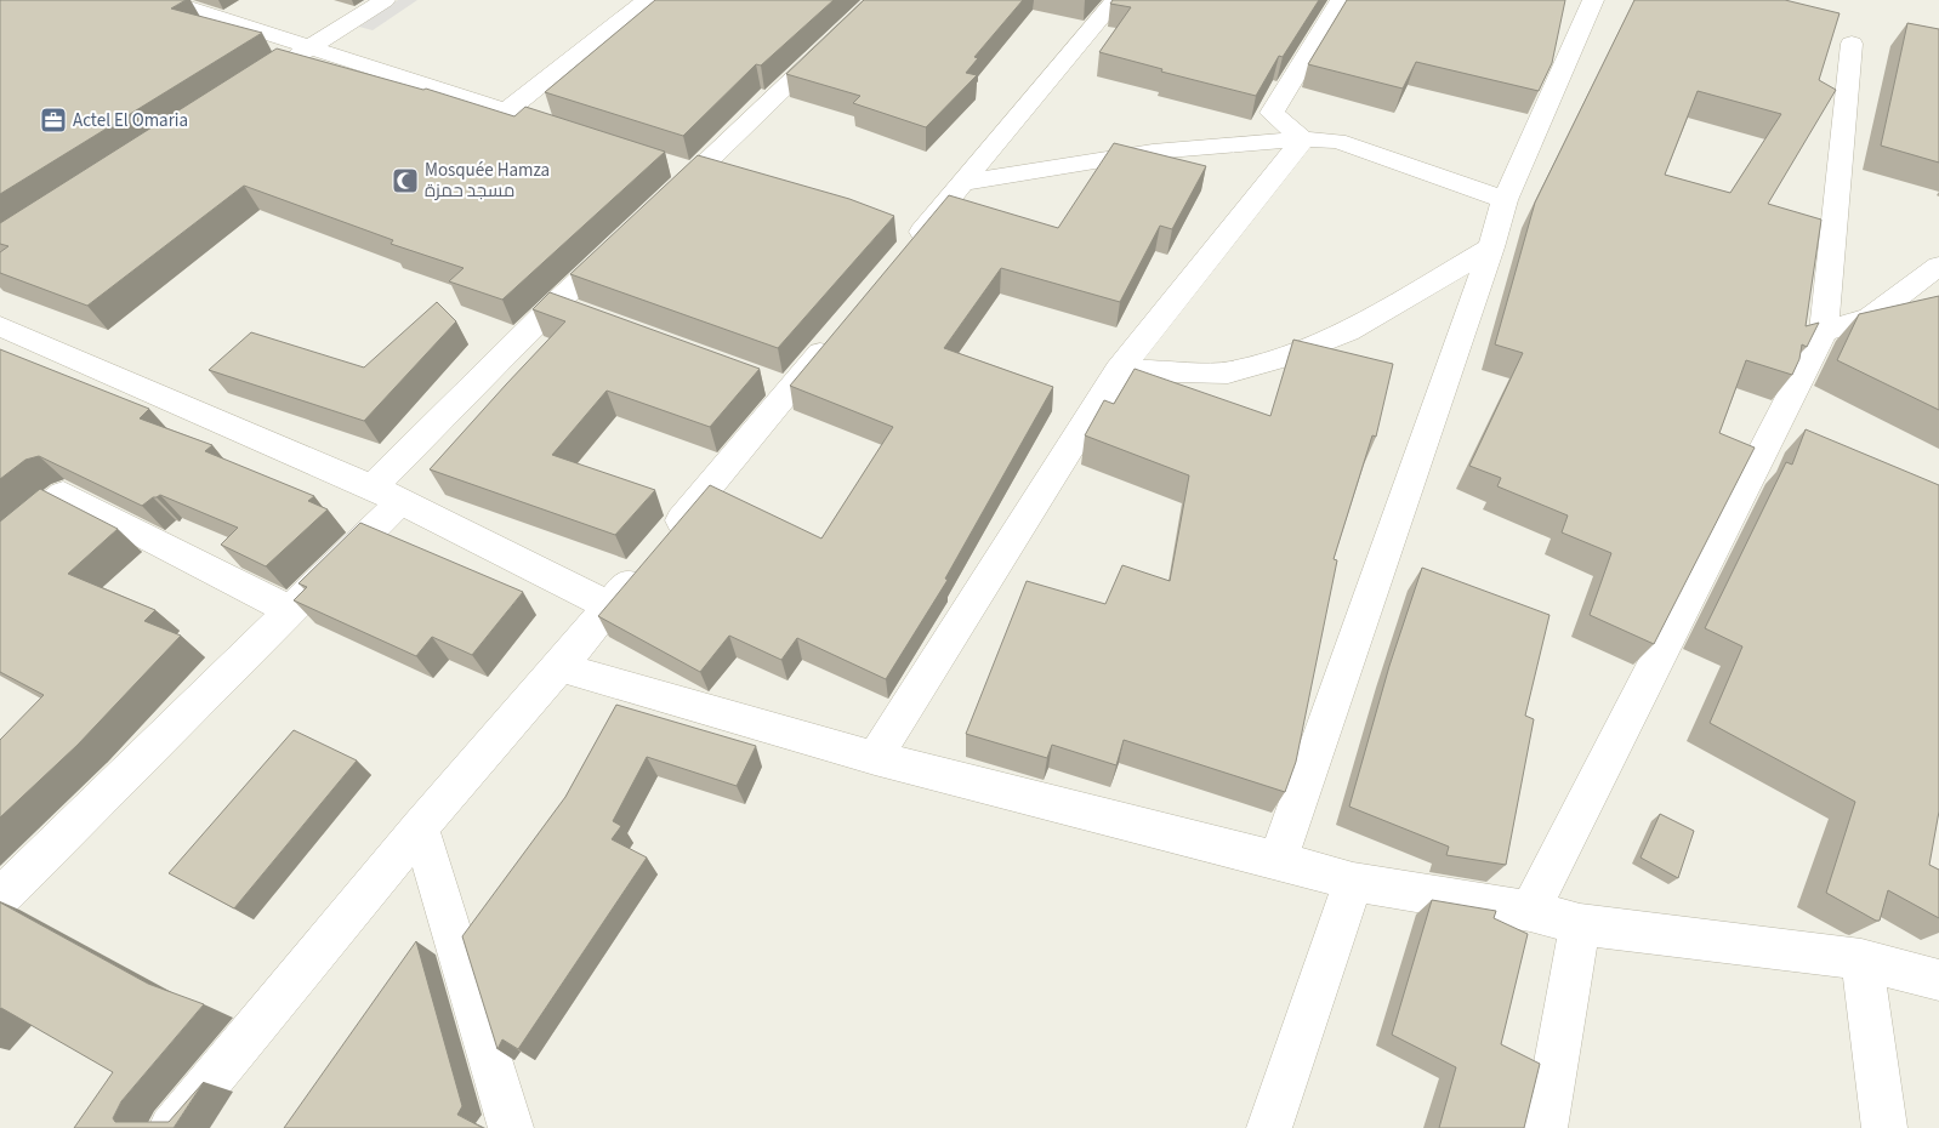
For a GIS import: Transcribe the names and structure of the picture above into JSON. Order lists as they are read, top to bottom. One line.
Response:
{"places":{"office":["Actel El Omaria"],"mosque":["Mosquée Hamza مسجد حمزة"]}}
